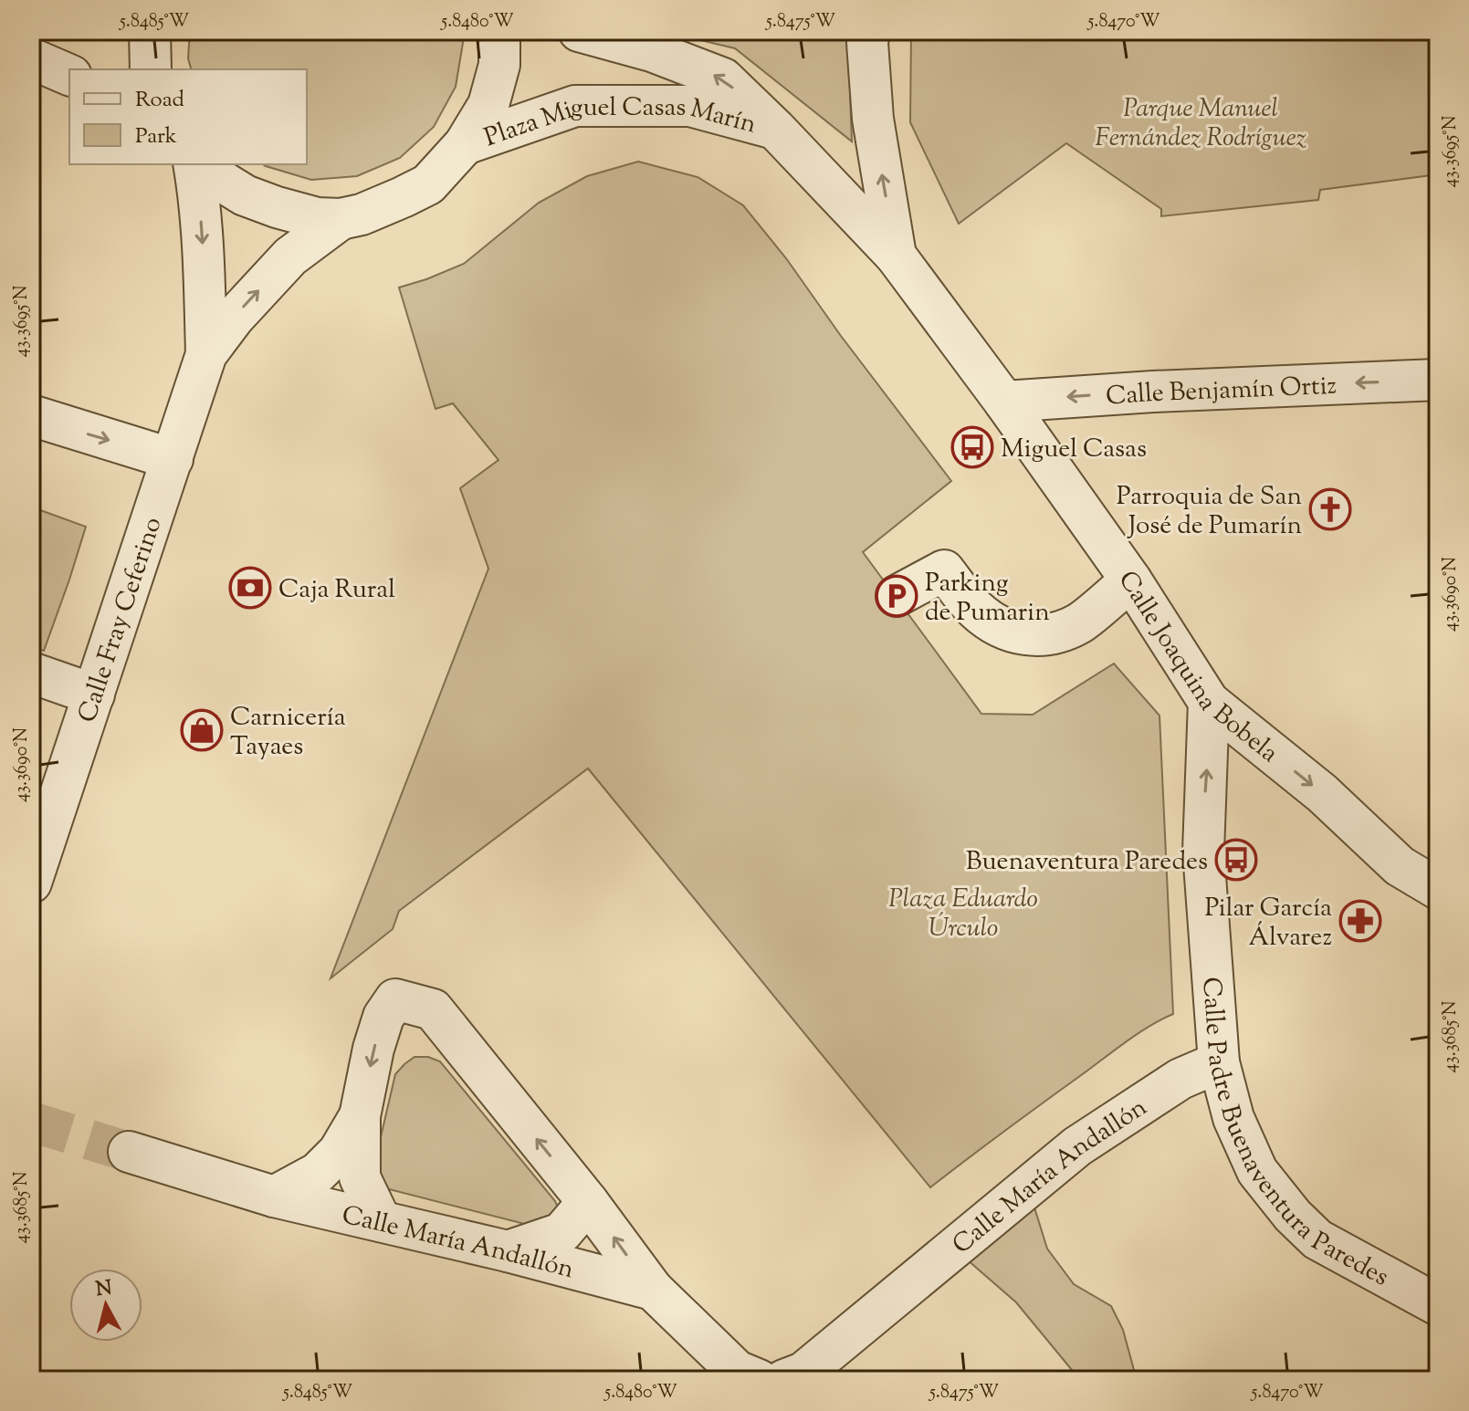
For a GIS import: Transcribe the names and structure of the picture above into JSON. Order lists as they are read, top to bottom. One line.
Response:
{"streets":{"street":["Plaza Miguel Casas Marín","Calle Benjamín Ortiz","Calle Fray Ceferino","Calle Joaquina Bobela","Calle Padre Buenaventura Paredes","Calle María Andallón"]},"crossings":[["Plaza Miguel Casas Marín","Calle Benjamín Ortiz"],["Plaza Miguel Casas Marín","Calle Joaquina Bobela"],["Calle Benjamín Ortiz","Calle Joaquina Bobela"],["Calle Joaquina Bobela","Calle Padre Buenaventura Paredes"],["Calle Padre Buenaventura Paredes","Calle María Andallón"]],"one_way":["Calle Benjamín Ortiz","Calle Joaquina Bobela","Calle Padre Buenaventura Paredes"],"parks":["Parque Manuel Fernández Rodríguez","Plaza Eduardo Úrculo"],"places":{"bus stop":["Miguel Casas","Buenaventura Paredes"],"church":["Parroquia de San José de Pumarín"],"bank":["Caja Rural"],"parking":["Parking de Pumarin"],"shop":["Carnicería Tayaes"],"pharmacy":["Pilar García Álvarez"]},"legend":["Road","Park"],"north":"top","coordinates":["5.8485°W","5.8480°W","5.8475°W","5.8470°W","43.3695°N","43.3690°N","43.3685°N"]}
